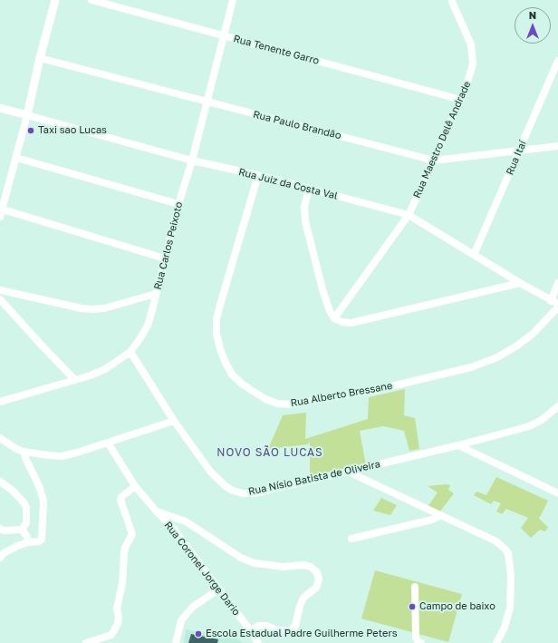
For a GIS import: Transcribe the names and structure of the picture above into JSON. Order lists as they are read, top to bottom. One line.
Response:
{"streets":{"street":["Rua Tenente Garro","Rua Paulo Brandão","Rua Maestro Delê Andrade","Rua Itaí","Rua Juiz da Costa Val","Rua Carlos Peixoto","Rua Alberto Bressane","Rua Nísio Batista de Oliveira","Rua Coronel Jorge Dario"]},"crossings":[["Rua Tenente Garro","Rua Maestro Delê Andrade"],["Rua Tenente Garro","Rua Carlos Peixoto"],["Rua Paulo Brandão","Rua Maestro Delê Andrade"],["Rua Paulo Brandão","Rua Itaí"],["Rua Paulo Brandão","Rua Carlos Peixoto"],["Rua Maestro Delê Andrade","Rua Juiz da Costa Val"],["Rua Itaí","Rua Juiz da Costa Val"],["Rua Juiz da Costa Val","Rua Carlos Peixoto"],["Rua Juiz da Costa Val","Rua Alberto Bressane"],["Rua Carlos Peixoto","Rua Nísio Batista de Oliveira"]],"districts":["NOVO SÃO LUCAS"],"places":["Taxi sao Lucas","Campo de baixo","Escola Estadual Padre Guilherme Peters"],"north":"top"}
